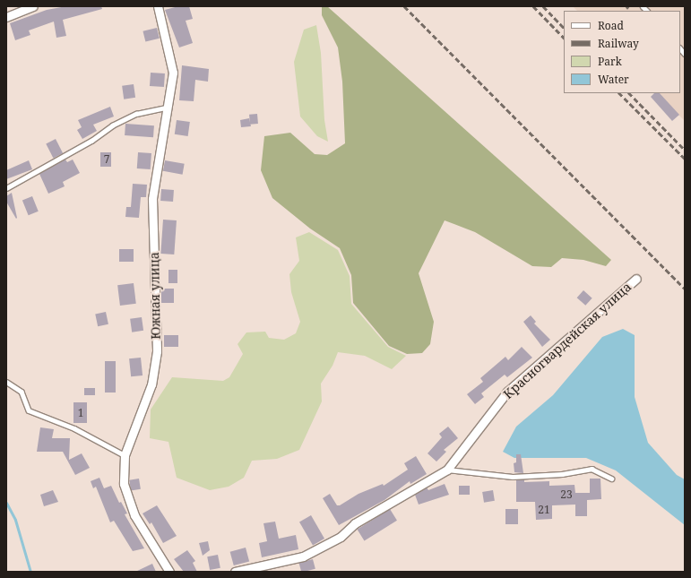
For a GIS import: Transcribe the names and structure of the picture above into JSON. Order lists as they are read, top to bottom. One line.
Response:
{"streets":{"street":["Южная улица","Красногвардейская улица"]},"house_numbers":["7","1","23","21"],"legend":["Road","Railway","Park","Water"]}
